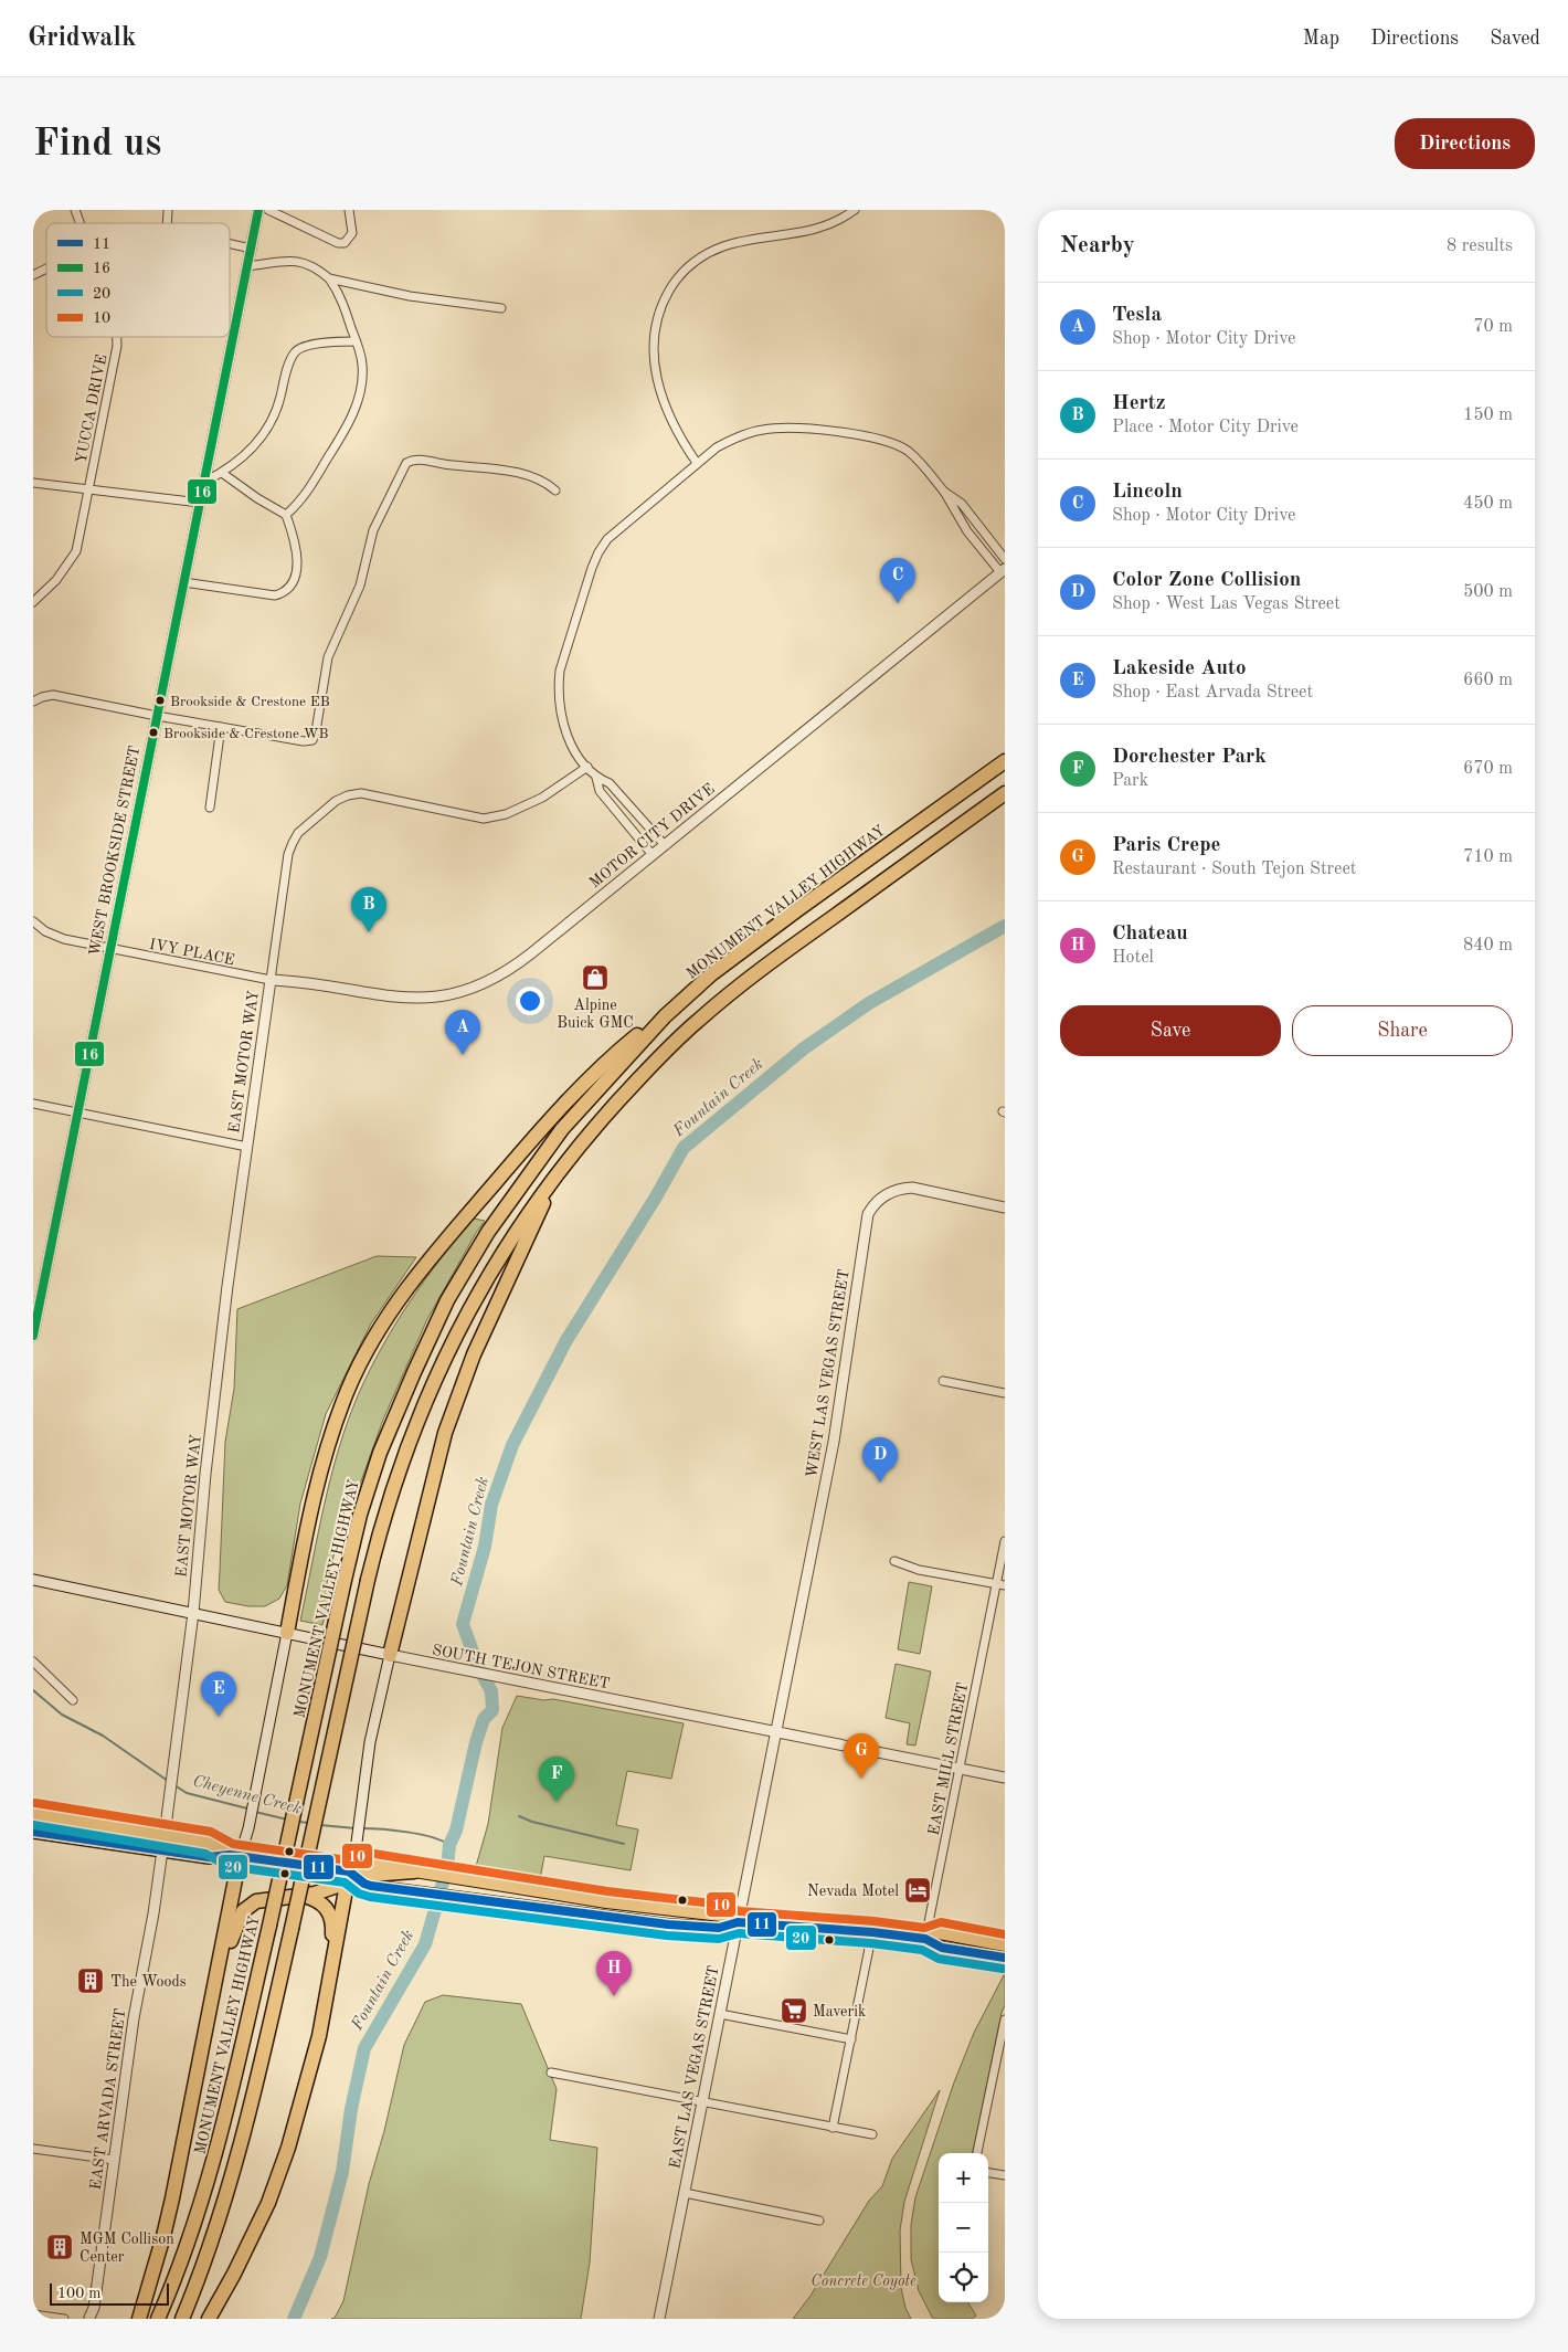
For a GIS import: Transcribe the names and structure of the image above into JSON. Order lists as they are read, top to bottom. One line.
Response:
{"streets":{"highway":["MONUMENT VALLEY HIGHWAY"],"street":["YUCCA DRIVE","MOTOR CITY DRIVE","WEST BROOKSIDE STREET","IVY PLACE","EAST MOTOR WAY","WEST LAS VEGAS STREET","SOUTH TEJON STREET","EAST MILL STREET","EAST LAS VEGAS STREET","EAST ARVADA STREET"]},"crossings":[["MOTOR CITY DRIVE","IVY PLACE"],["MOTOR CITY DRIVE","EAST MOTOR WAY"],["WEST BROOKSIDE STREET","IVY PLACE"],["IVY PLACE","EAST MOTOR WAY"],["EAST MOTOR WAY","SOUTH TEJON STREET"],["WEST LAS VEGAS STREET","EAST LAS VEGAS STREET"],["SOUTH TEJON STREET","EAST MILL STREET"],["SOUTH TEJON STREET","EAST LAS VEGAS STREET"]],"water":["Fountain Creek","Cheyenne Creek"],"parks":["Concrete Coyote"],"places":{"other":["Brookside & Crestone EB","Brookside & Crestone WB"],"shop":["Alpine Buick GMC"],"hotel":["Nevada Motel"],"building":["The Woods","MGM Collison Center"],"supermarket":["Maverik"]},"lines":["transit line 16","transit line 10","transit line 20","transit line 11"],"legend":["11","16","20","10"],"scale_bar":"100 m","page":{"header":"Gridwalk","nav":["Map","Directions","Saved"],"buttons":["Directions",["Save","Share"]],"title":"Find us","heading":["Nearby","8 results"],"list":[{"mark":"A","name":"Tesla","note":"Shop · Motor City Drive","value":"70 m"},{"mark":"B","name":"Hertz","note":"Place · Motor City Drive","value":"150 m"},{"mark":"C","name":"Lincoln","note":"Shop · Motor City Drive","value":"450 m"},{"mark":"D","name":"Color Zone Collision","note":"Shop · West Las Vegas Street","value":"500 m"},{"mark":"E","name":"Lakeside Auto","note":"Shop · East Arvada Street","value":"660 m"},{"mark":"F","name":"Dorchester Park","note":"Park","value":"670 m"},{"mark":"G","name":"Paris Crepe","note":"Restaurant · South Tejon Street","value":"710 m"},{"mark":"H","name":"Chateau","note":"Hotel","value":"840 m"}],"pins":["C","B","A","D","E","G","F","H"],"map_buttons":["+","−"],"scale":"100 m"}}
